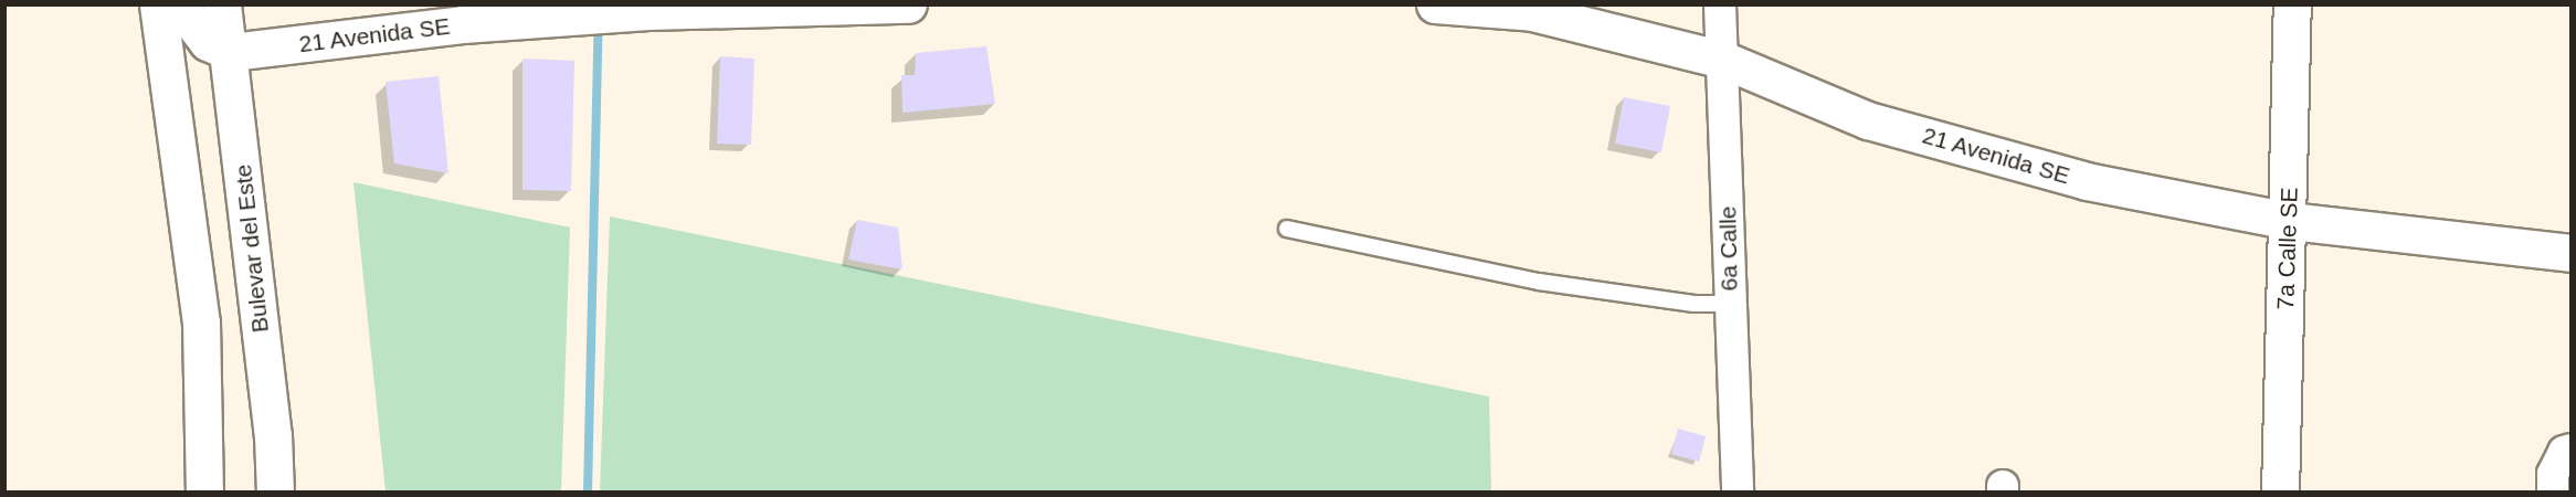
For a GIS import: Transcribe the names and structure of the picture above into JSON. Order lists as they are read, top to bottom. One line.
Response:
{"streets":{"main road":["21 Avenida SE","Bulevar del Este","7a Calle SE"],"street":["6a Calle"]},"crossings":[["21 Avenida SE","Bulevar del Este"],["21 Avenida SE","6a Calle"],["21 Avenida SE","7a Calle SE"]]}
